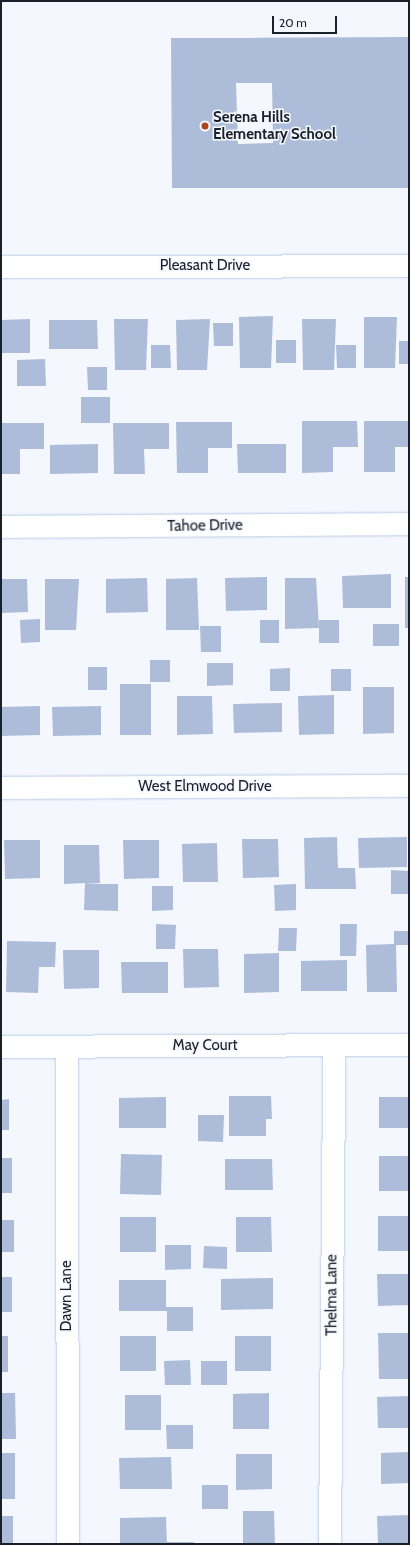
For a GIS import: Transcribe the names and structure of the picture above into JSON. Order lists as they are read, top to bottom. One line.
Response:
{"streets":{"street":["Pleasant Drive","Tahoe Drive","West Elmwood Drive","May Court","Thelma Lane","Dawn Lane"]},"crossings":[["May Court","Thelma Lane"],["May Court","Dawn Lane"]],"places":["Serena Hills Elementary School"],"scale_bar":"20 m"}
